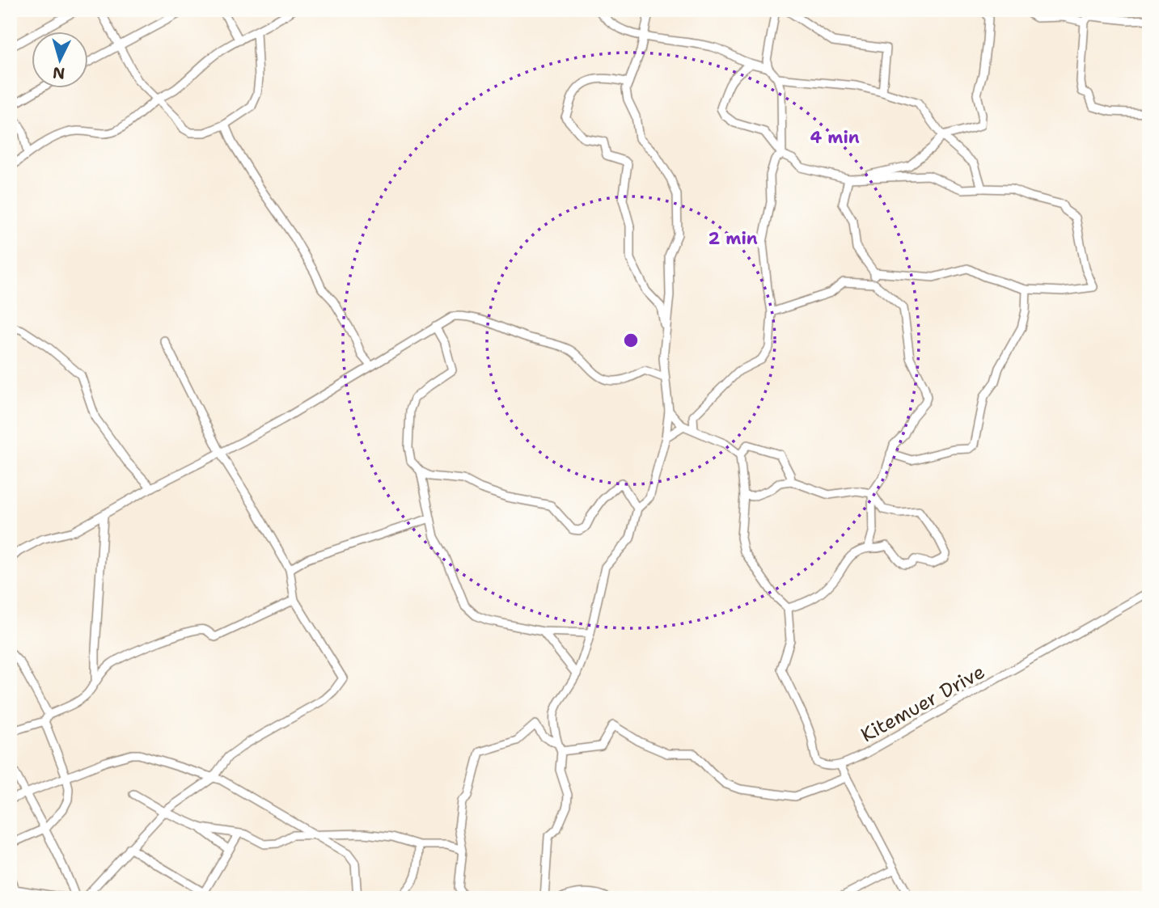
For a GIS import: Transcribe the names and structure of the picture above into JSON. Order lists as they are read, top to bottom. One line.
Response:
{"streets":{"street":["Kitemuer Drive"]},"north":"bottom","rings":["4 min","2 min"]}
